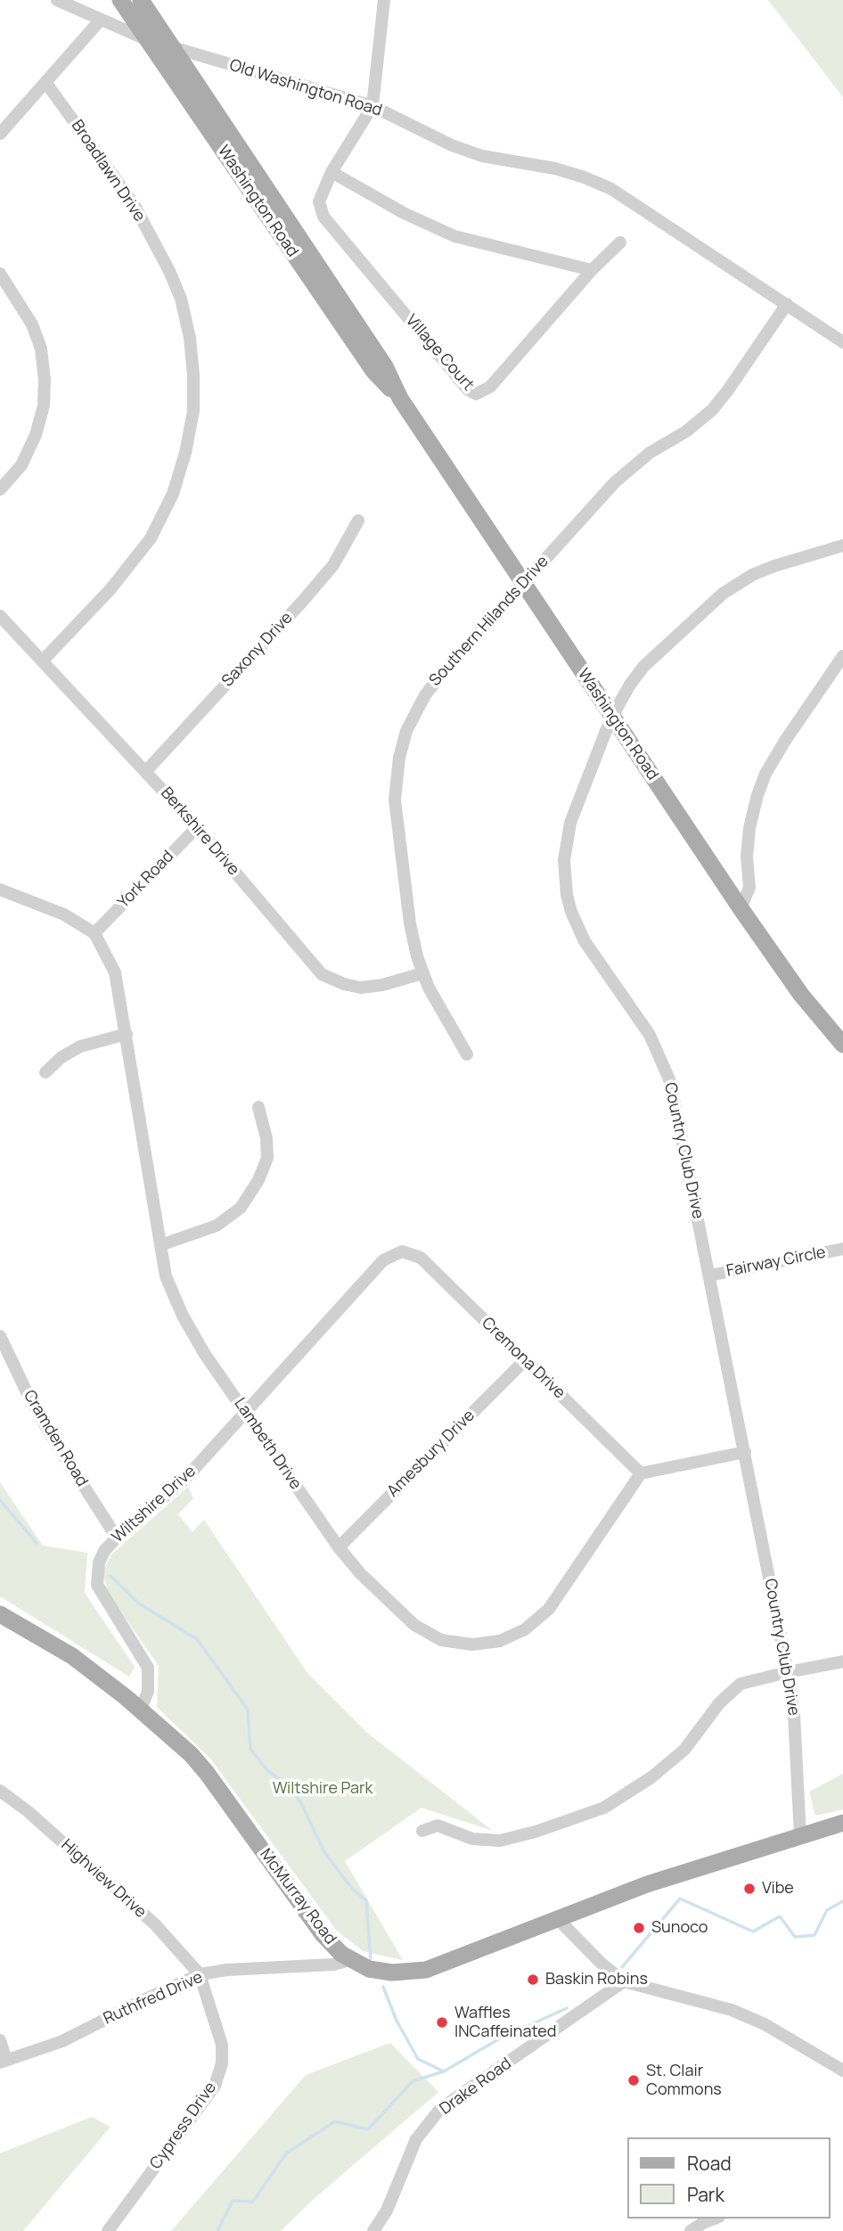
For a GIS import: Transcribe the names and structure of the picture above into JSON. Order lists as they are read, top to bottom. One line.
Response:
{"streets":{"main road":["Washington Road","McMurray Road"],"street":["Old Washington Road","Broadlawn Drive","Village Court","Southern Hilands Drive","Saxony Drive","Berkshire Drive","York Road","Country Club Drive","Fairway Circle","Cremona Drive","Cramden Road","Lambeth Drive","Amesbury Drive","Wiltshire Drive","Highview Drive","Ruthfred Drive","Drake Road","Cypress Drive"]},"crossings":[["Old Washington Road","Washington Road"],["Old Washington Road","Village Court"],["Old Washington Road","Southern Hilands Drive"],["Broadlawn Drive","Berkshire Drive"],["Washington Road","Southern Hilands Drive"],["Southern Hilands Drive","Berkshire Drive"],["Saxony Drive","Berkshire Drive"],["Berkshire Drive","York Road"],["York Road","Lambeth Drive"],["Country Club Drive","Fairway Circle"],["Country Club Drive","McMurray Road"],["Cremona Drive","Lambeth Drive"],["Cremona Drive","Amesbury Drive"],["Cremona Drive","Wiltshire Drive"],["Cramden Road","Wiltshire Drive"],["Lambeth Drive","Amesbury Drive"],["Lambeth Drive","Wiltshire Drive"],["Wiltshire Drive","McMurray Road"],["Highview Drive","Ruthfred Drive"],["Highview Drive","Cypress Drive"],["McMurray Road","Ruthfred Drive"],["Ruthfred Drive","Cypress Drive"]],"parks":["Wiltshire Park"],"places":["Vibe","Sunoco","Baskin Robins","Waffles INCaffeinated","St. Clair Commons"],"legend":["Road","Park"]}
